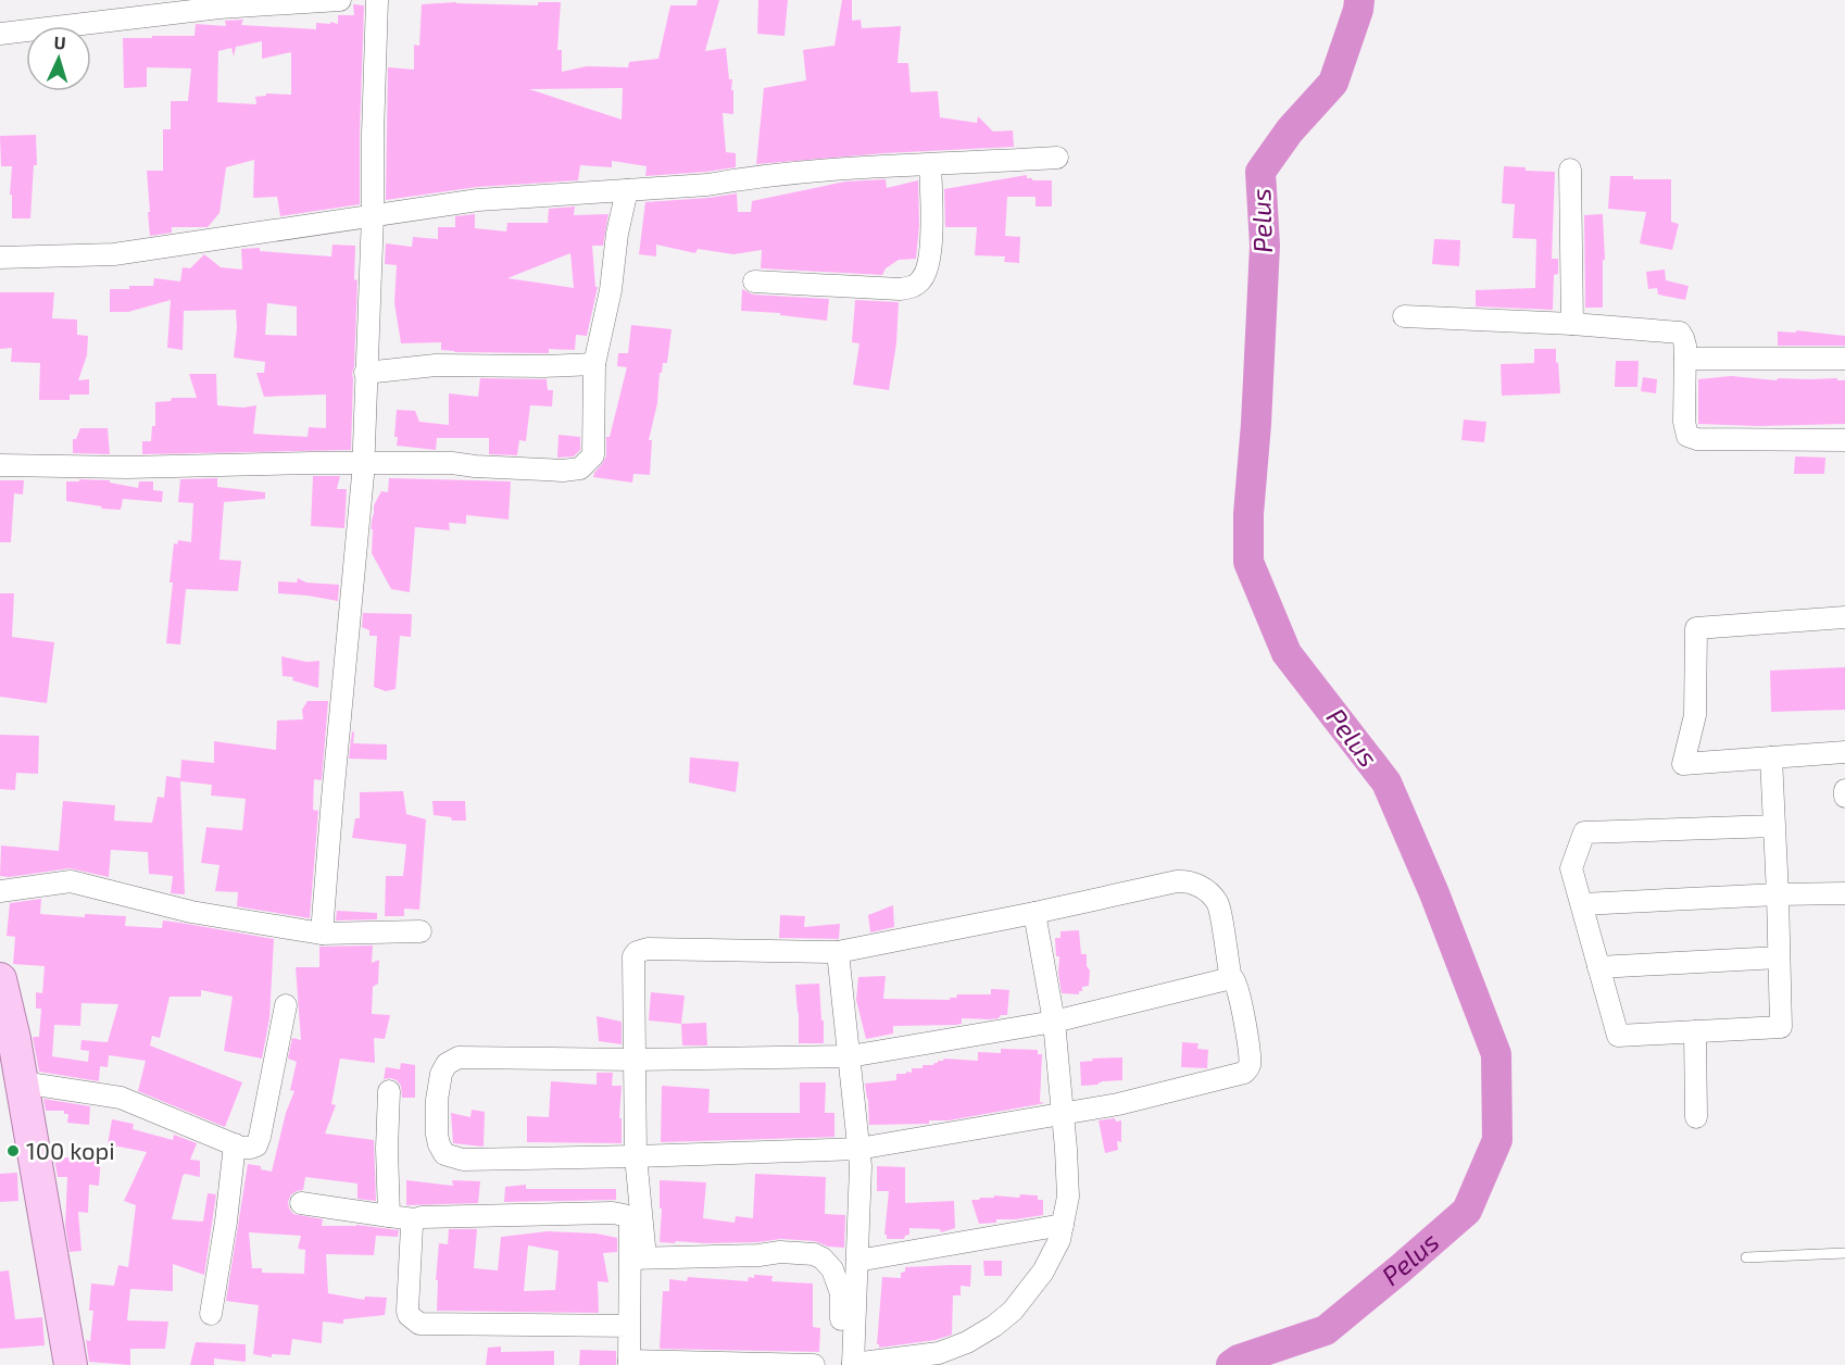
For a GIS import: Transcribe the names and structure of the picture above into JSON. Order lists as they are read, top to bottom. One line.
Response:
{"water":["Pelus"],"places":["100 kopi"],"north":"top"}
